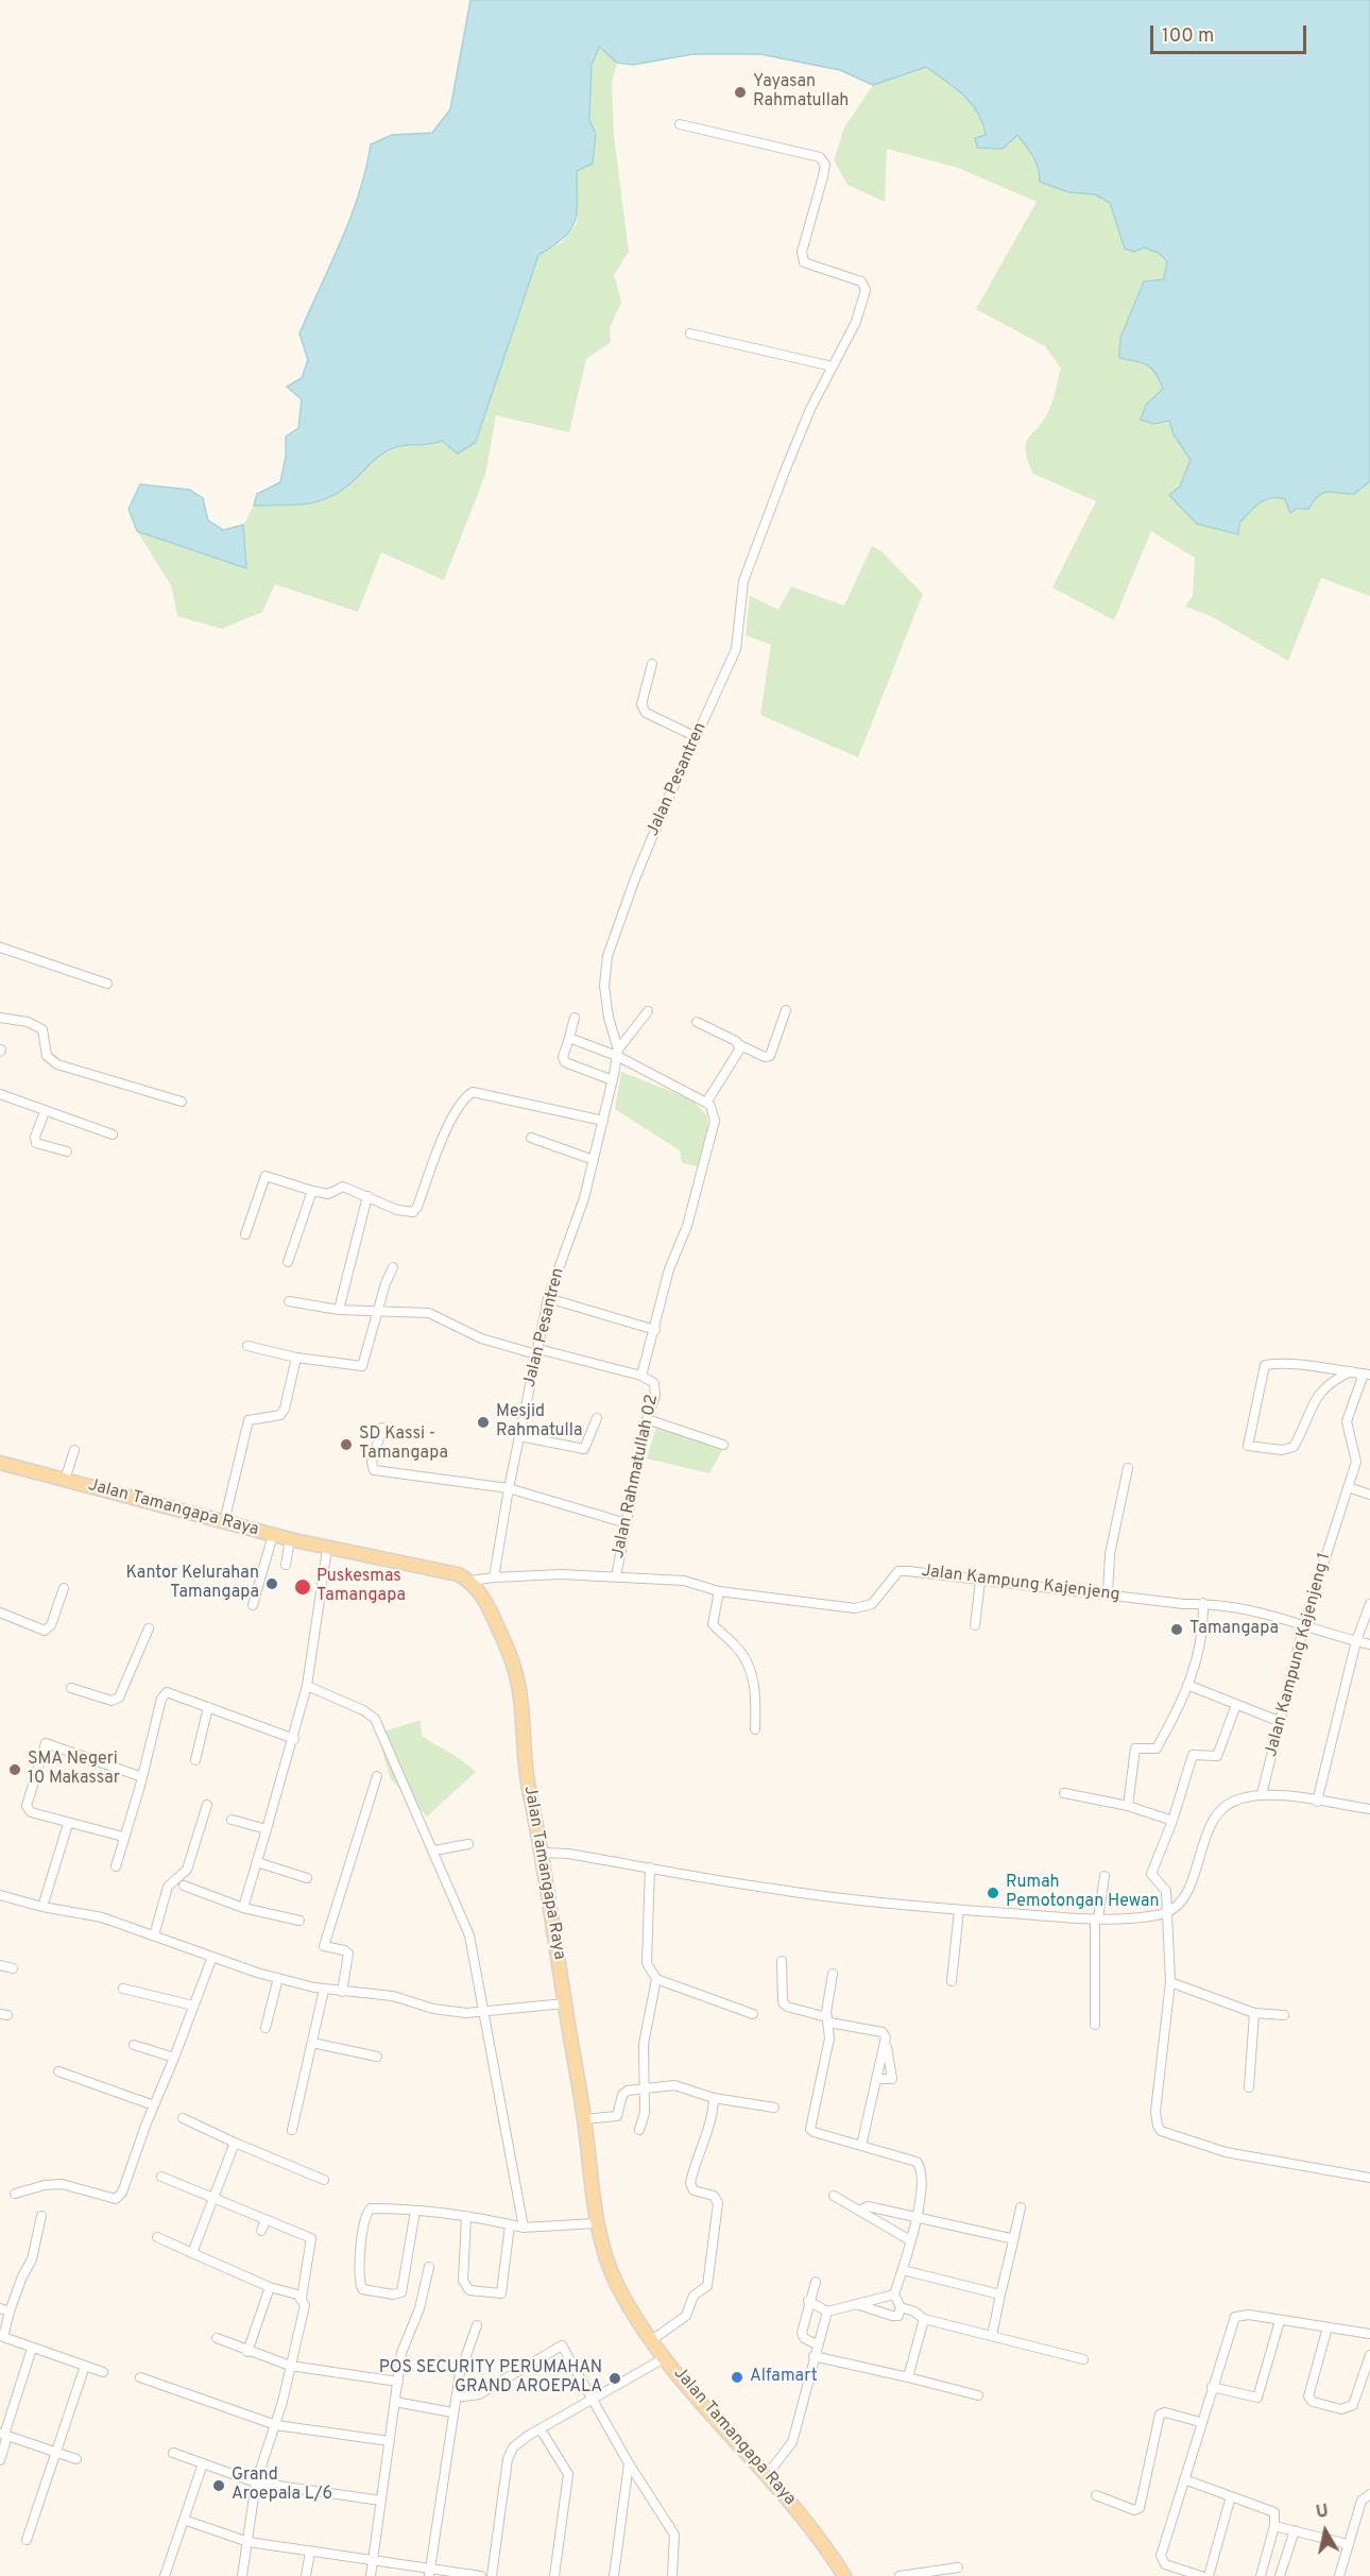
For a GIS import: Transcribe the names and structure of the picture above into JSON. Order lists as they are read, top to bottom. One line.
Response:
{"streets":{"main road":["Jalan Tamangapa Raya"],"street":["Jalan Pesantren","Jalan Rahmatullah 02","Jalan Kampung Kajenjeng","Jalan Kampung Kajenjeng 1"]},"crossings":[["Jalan Pesantren","Jalan Rahmatullah 02"],["Jalan Pesantren","Jalan Kampung Kajenjeng"],["Jalan Rahmatullah 02","Jalan Kampung Kajenjeng"],["Jalan Kampung Kajenjeng","Jalan Kampung Kajenjeng 1"]],"places":["Yayasan Rahmatullah","Mesjid Rahmatulla","SD Kassi - Tamangapa","Kantor Kelurahan Tamangapa","Puskesmas Tamangapa","Tamangapa","SMA Negeri 10 Makassar","Rumah Pemotongan Hewan","Alfamart","POS SECURITY PERUMAHAN GRAND AROEPALA","Grand Aroepala L/6"],"scale_bar":"100 m","north":"top"}
